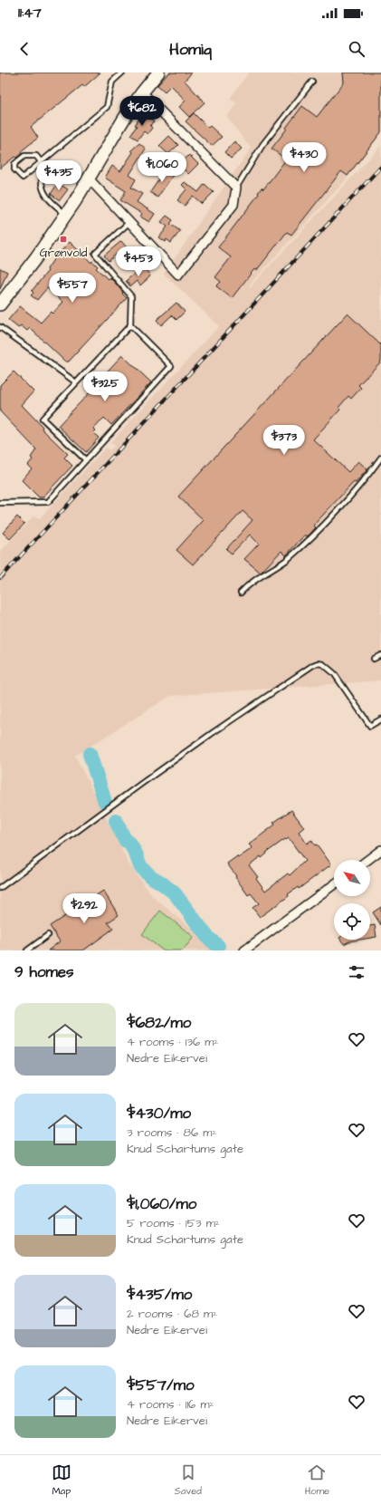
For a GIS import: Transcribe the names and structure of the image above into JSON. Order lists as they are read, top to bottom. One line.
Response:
{"places":{"transit":["Grønvold"]},"north":"top left","page":{"status":"11:47","header":"Homiq","price":["$682","$430","$1,060","$435","$453","$557","$325","$373","$292"],"heading":"9 homes","list":[{"name":"$682/mo","note":"4 rooms · 136 m² · Nedre Eikervei"},{"name":"$430/mo","note":"3 rooms · 86 m² · Knud Schartums gate"},{"name":"$1,060/mo","note":"5 rooms · 153 m² · Knud Schartums gate"},{"name":"$435/mo","note":"2 rooms · 68 m² · Nedre Eikervei"},{"name":"$557/mo","note":"4 rooms · 116 m² · Nedre Eikervei"}],"tabs":["Map","Saved","Home"]}}
